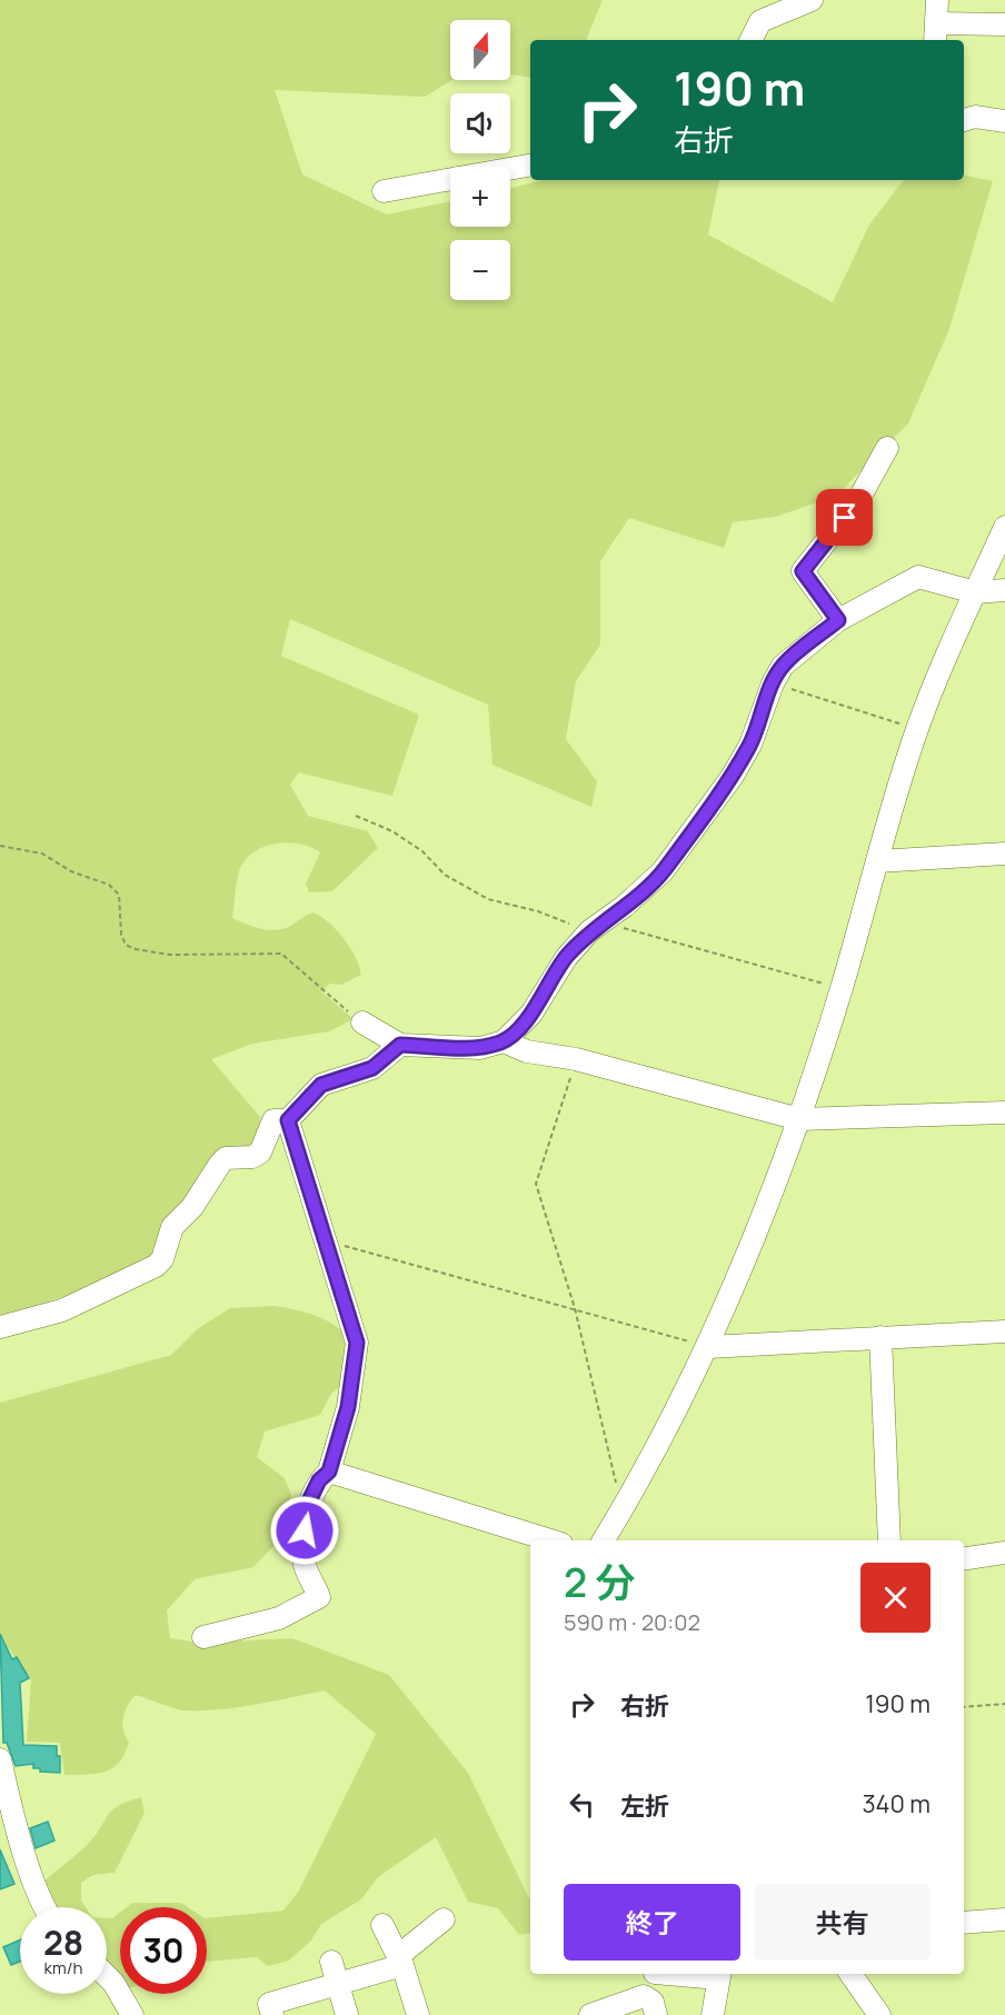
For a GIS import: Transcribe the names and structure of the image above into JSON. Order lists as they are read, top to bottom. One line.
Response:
{"north":"top","page":{"map_buttons":["+","−"],"turn":["190 m","右折"],"heading":["2 分","590 m · 20:02"],"list":[{"name":"右折","value":"190 m"},{"name":"左折","value":"340 m"}],"buttons":["終了","共有"],"speed":"28 km/h","limit":"30"}}
